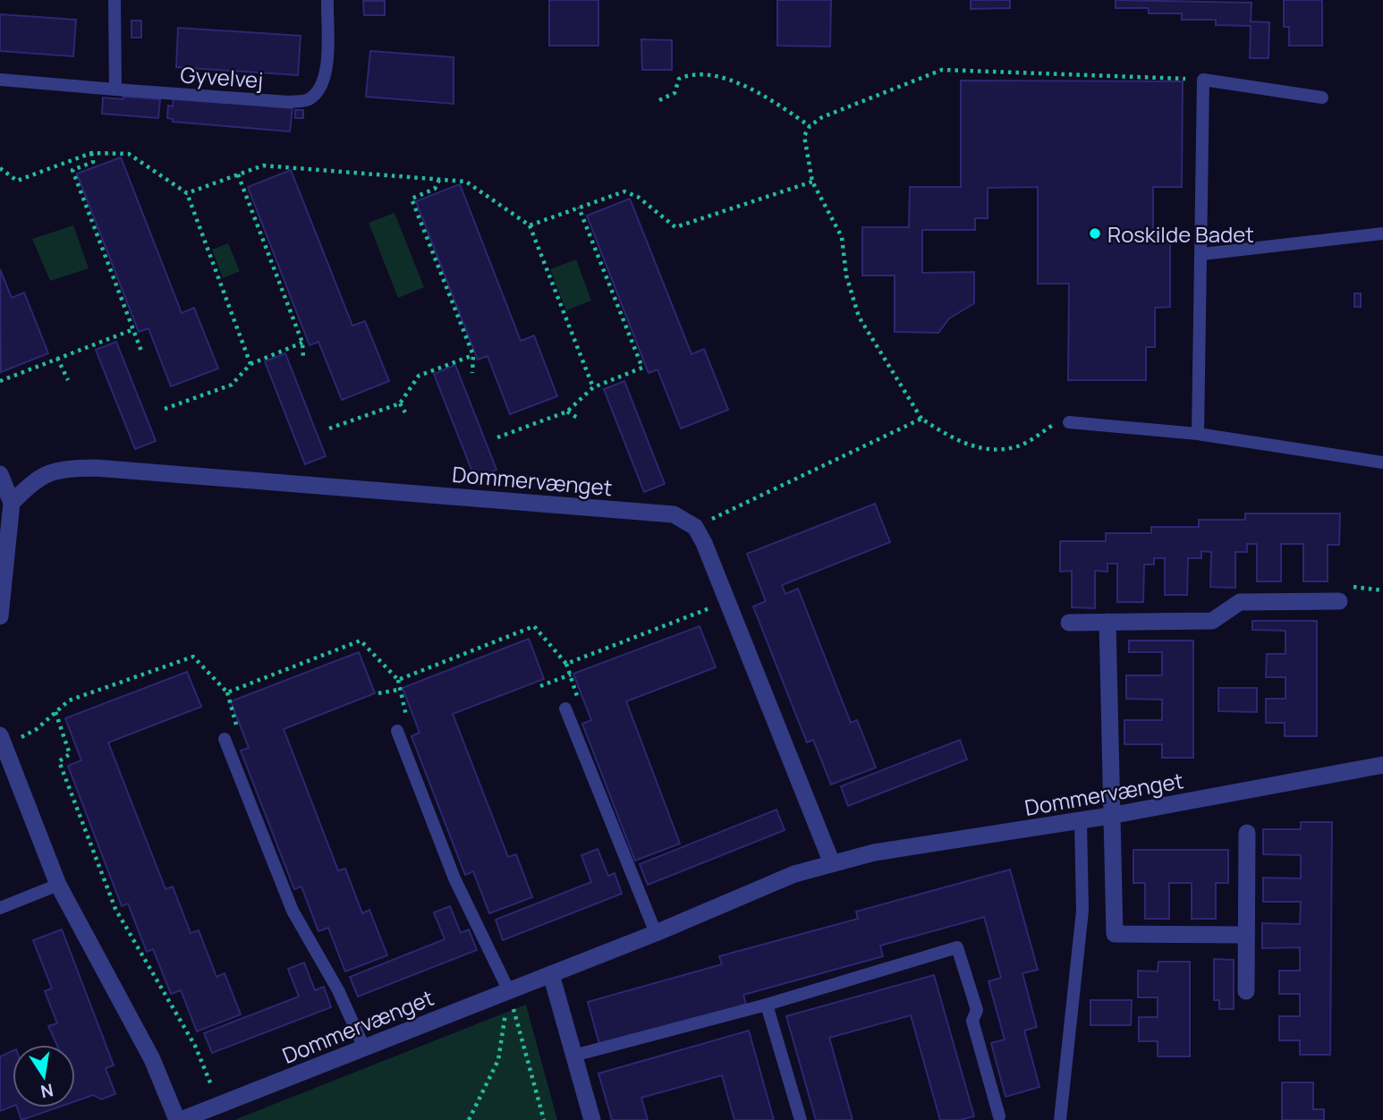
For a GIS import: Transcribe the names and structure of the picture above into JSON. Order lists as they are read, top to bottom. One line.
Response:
{"streets":{"street":["Dommervænget"],"lane":["Gyvelvej"]},"places":["Roskilde Badet"],"north":"bottom"}
